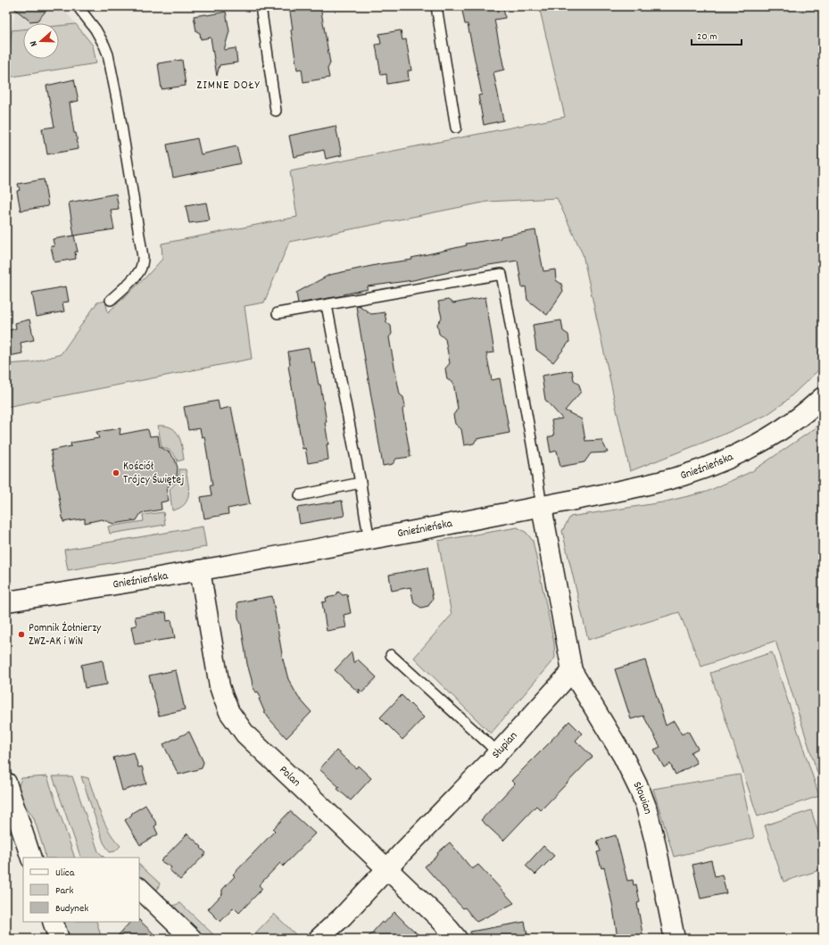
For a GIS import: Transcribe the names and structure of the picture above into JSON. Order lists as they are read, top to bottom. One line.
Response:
{"streets":{"street":["Gnieźnieńska","Słupian","Polan","Słowian"]},"crossings":[["Gnieźnieńska","Polan"],["Słupian","Polan"],["Słupian","Słowian"]],"districts":["ZIMNE DOŁY"],"places":["Kościół Trójcy Świętej","Pomnik Żołnierzy ZWZ-AK i WiN"],"legend":["Ulica","Park","Budynek"],"scale_bar":"20 m","north":"left"}
